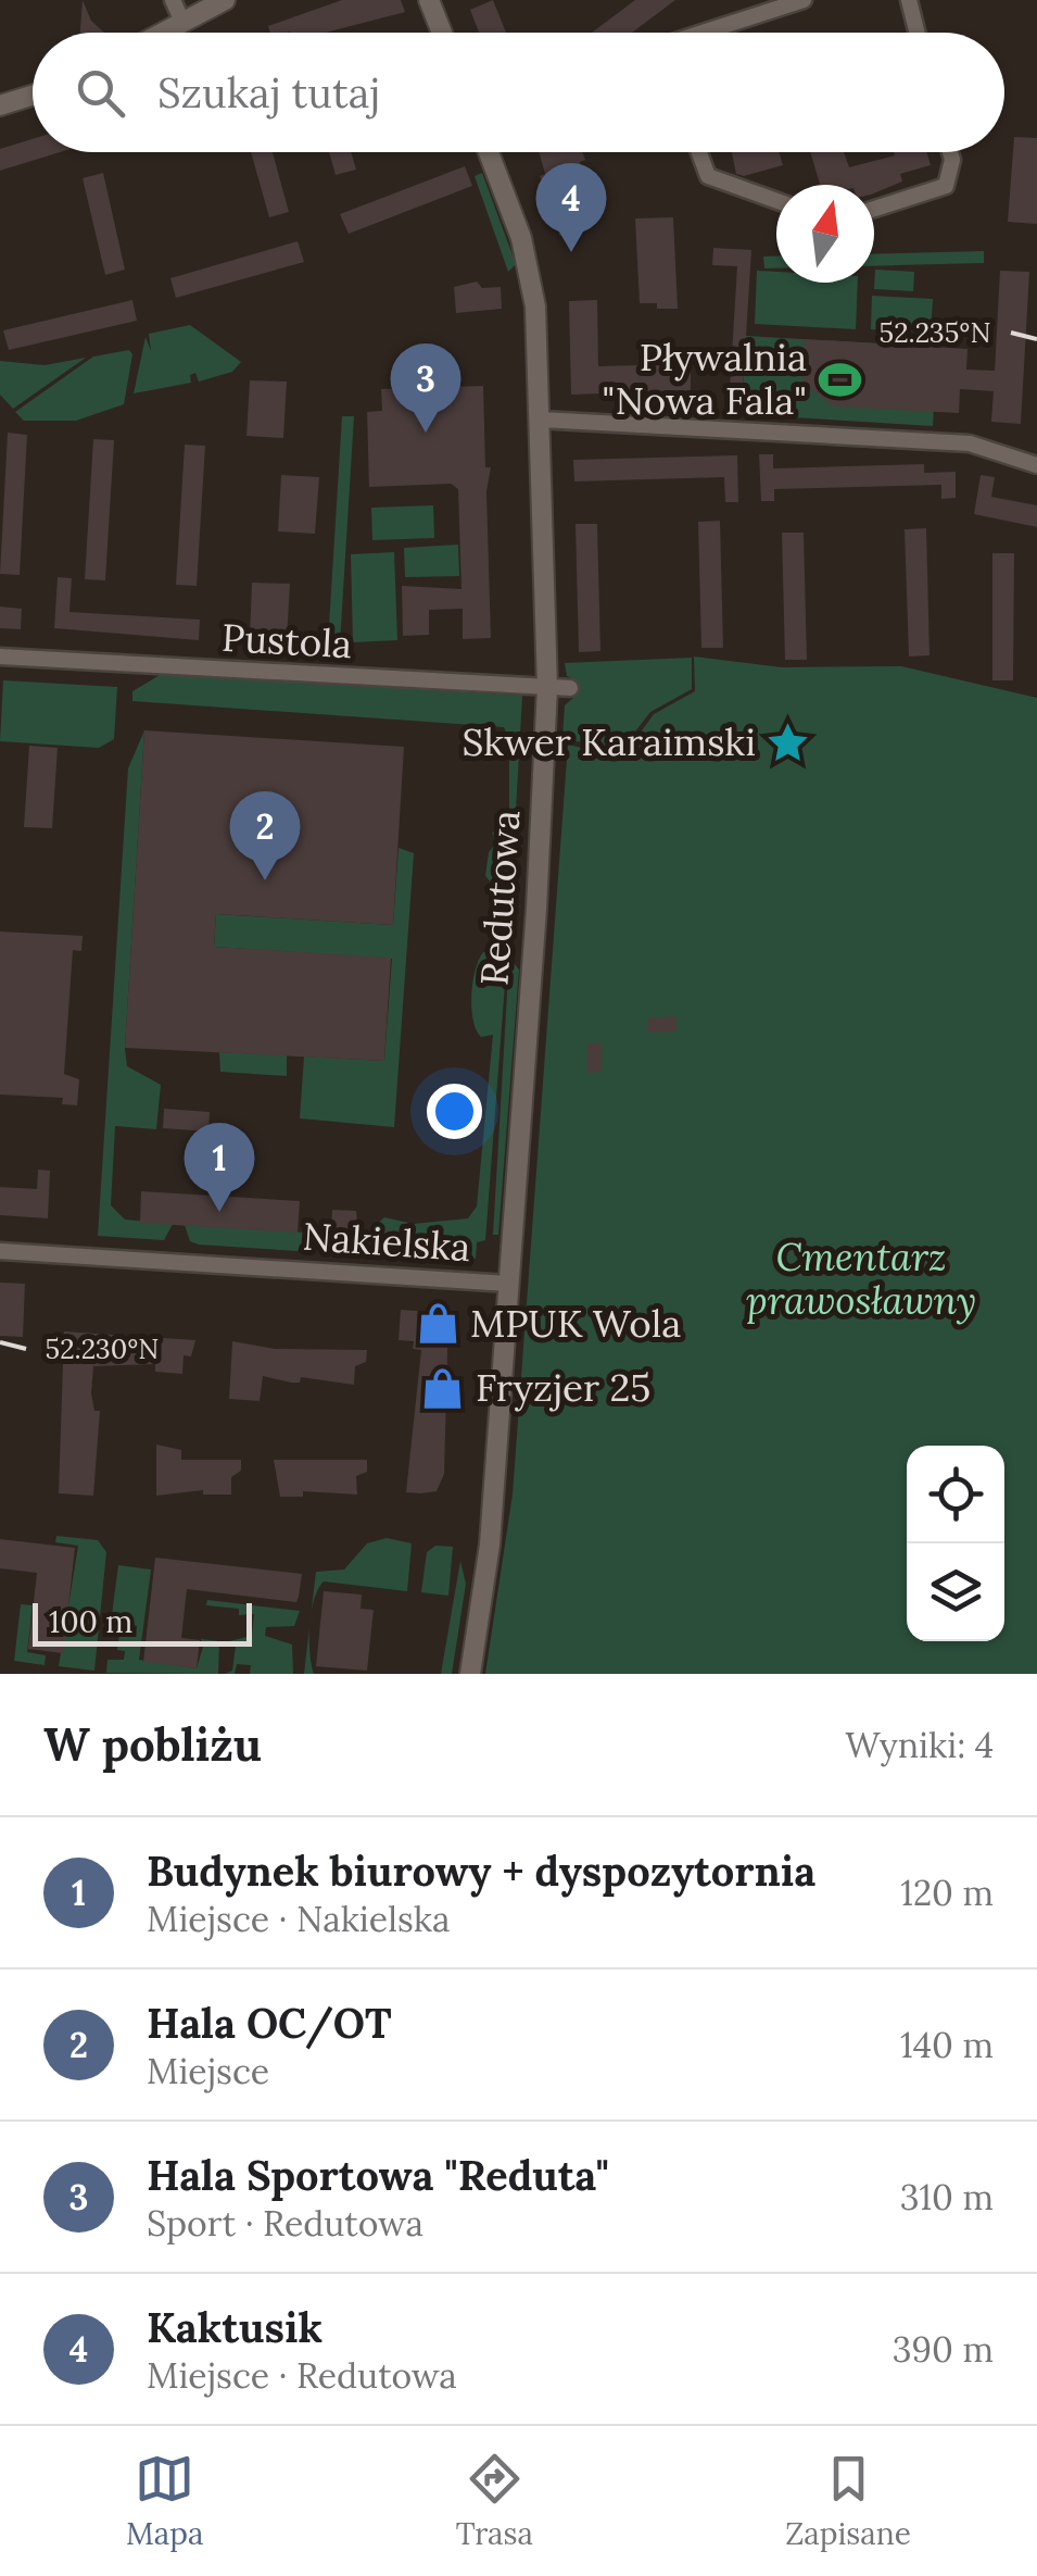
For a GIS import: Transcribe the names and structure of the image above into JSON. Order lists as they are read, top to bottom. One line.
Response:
{"streets":{"street":["Pustola","Redutowa","Nakielska"]},"crossings":[["Pustola","Redutowa"],["Redutowa","Nakielska"]],"parks":["Cmentarz prawosławny"],"places":{"sports":["Pływalnia \"Nowa Fala\""],"place":["Skwer Karaimski"],"shop":["MPUK Wola","Fryzjer 25"]},"scale_bar":"100 m","north":"top","page":{"search":"Szukaj tutaj","pins":["4","3","2","1"],"scale":"100 m","heading":["W pobliżu","Wyniki: 4"],"list":[{"mark":"1","name":"Budynek biurowy + dyspozytornia","note":"Miejsce · Nakielska","value":"120 m"},{"mark":"2","name":"Hala OC/OT","note":"Miejsce","value":"140 m"},{"mark":"3","name":"Hala Sportowa \"Reduta\"","note":"Sport · Redutowa","value":"310 m"},{"mark":"4","name":"Kaktusik","note":"Miejsce · Redutowa","value":"390 m"}],"nav":["Mapa","Trasa","Zapisane"]},"coordinates":["52.235°N","52.230°N"]}
